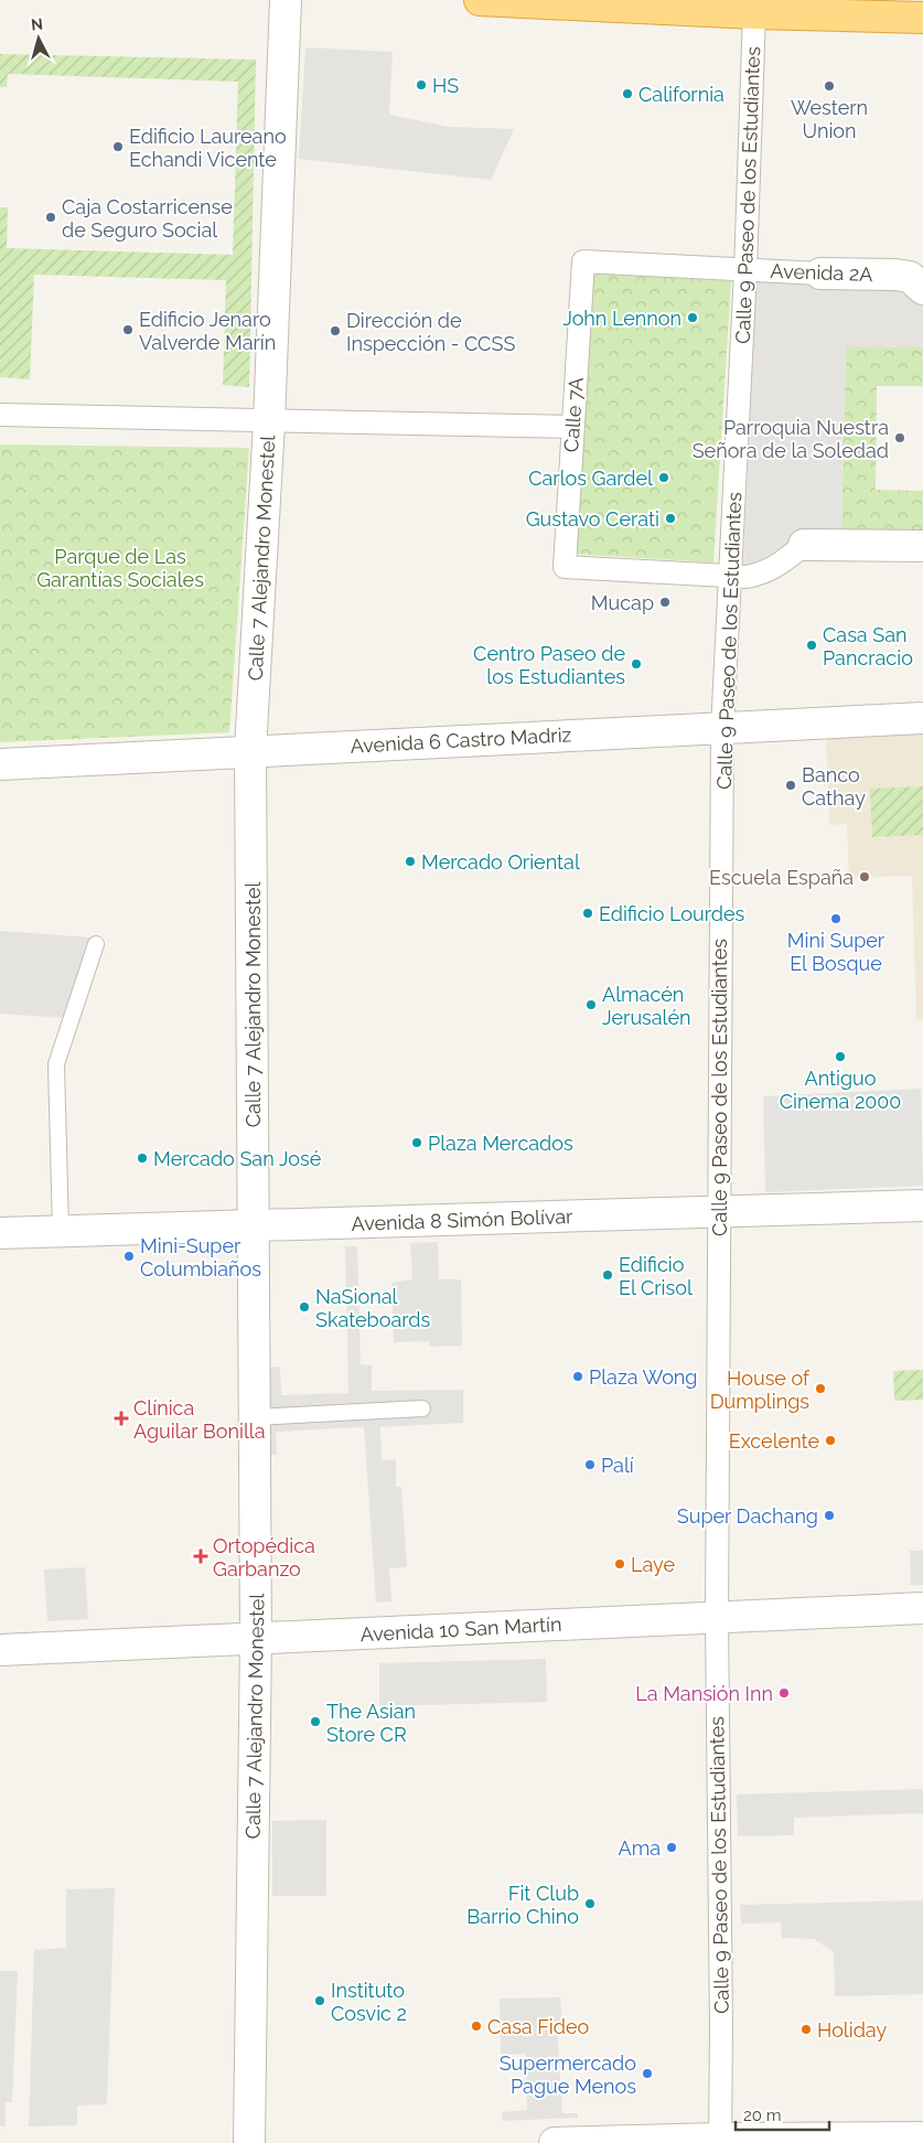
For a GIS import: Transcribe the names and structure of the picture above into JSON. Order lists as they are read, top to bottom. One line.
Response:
{"streets":{"street":["Calle 9 Paseo de los Estudiantes","Avenida 2A","Calle 7A","Calle 7 Alejandro Monestel","Avenida 6 Castro Madriz","Avenida 8 Simón Bolívar","Avenida 10 San Martín"]},"crossings":[["Calle 9 Paseo de los Estudiantes","Avenida 2A"],["Calle 9 Paseo de los Estudiantes","Calle 7A"],["Calle 9 Paseo de los Estudiantes","Avenida 6 Castro Madriz"],["Calle 9 Paseo de los Estudiantes","Avenida 8 Simón Bolívar"],["Calle 9 Paseo de los Estudiantes","Avenida 10 San Martín"],["Avenida 2A","Calle 7A"],["Calle 7 Alejandro Monestel","Avenida 6 Castro Madriz"],["Calle 7 Alejandro Monestel","Avenida 8 Simón Bolívar"],["Calle 7 Alejandro Monestel","Avenida 10 San Martín"]],"parks":["Parque de Las Garantías Sociales"],"places":{"other":["HS","Western Union","California","Edificio Laureano Echandi Vicente","Caja Costarricense de Seguro Social","John Lennon","Edificio Jenaro Valverde Marín","Dirección de Inspección - CCSS","Parroquia Nuestra Señora de la Soledad","Carlos Gardel","Gustavo Cerati","Mucap","Casa San Pancracio","Centro Paseo de los Estudiantes","Banco Cathay","Mercado Oriental","Escuela España","Edificio Lourdes","Mini Super El Bosque","Almacén Jerusalén","Antiguo Cinema 2000","Plaza Mercados","Mercado San José","Mini-Super Columbiaños","Edificio El Crisol","NaSional Skateboards","Plaza Wong","House of Dumplings","Excelente","Palí","Super Dachang","Laye","La Mansión Inn","The Asian Store CR","Ama","Fit Club Barrio Chino","Instituto Cosvic 2","Casa Fideo","Holiday","Supermercado Pague Menos"],"health":["Clínica Aguilar Bonilla","Ortopédica Garbanzo"]},"scale_bar":"20 m","north":"top"}
